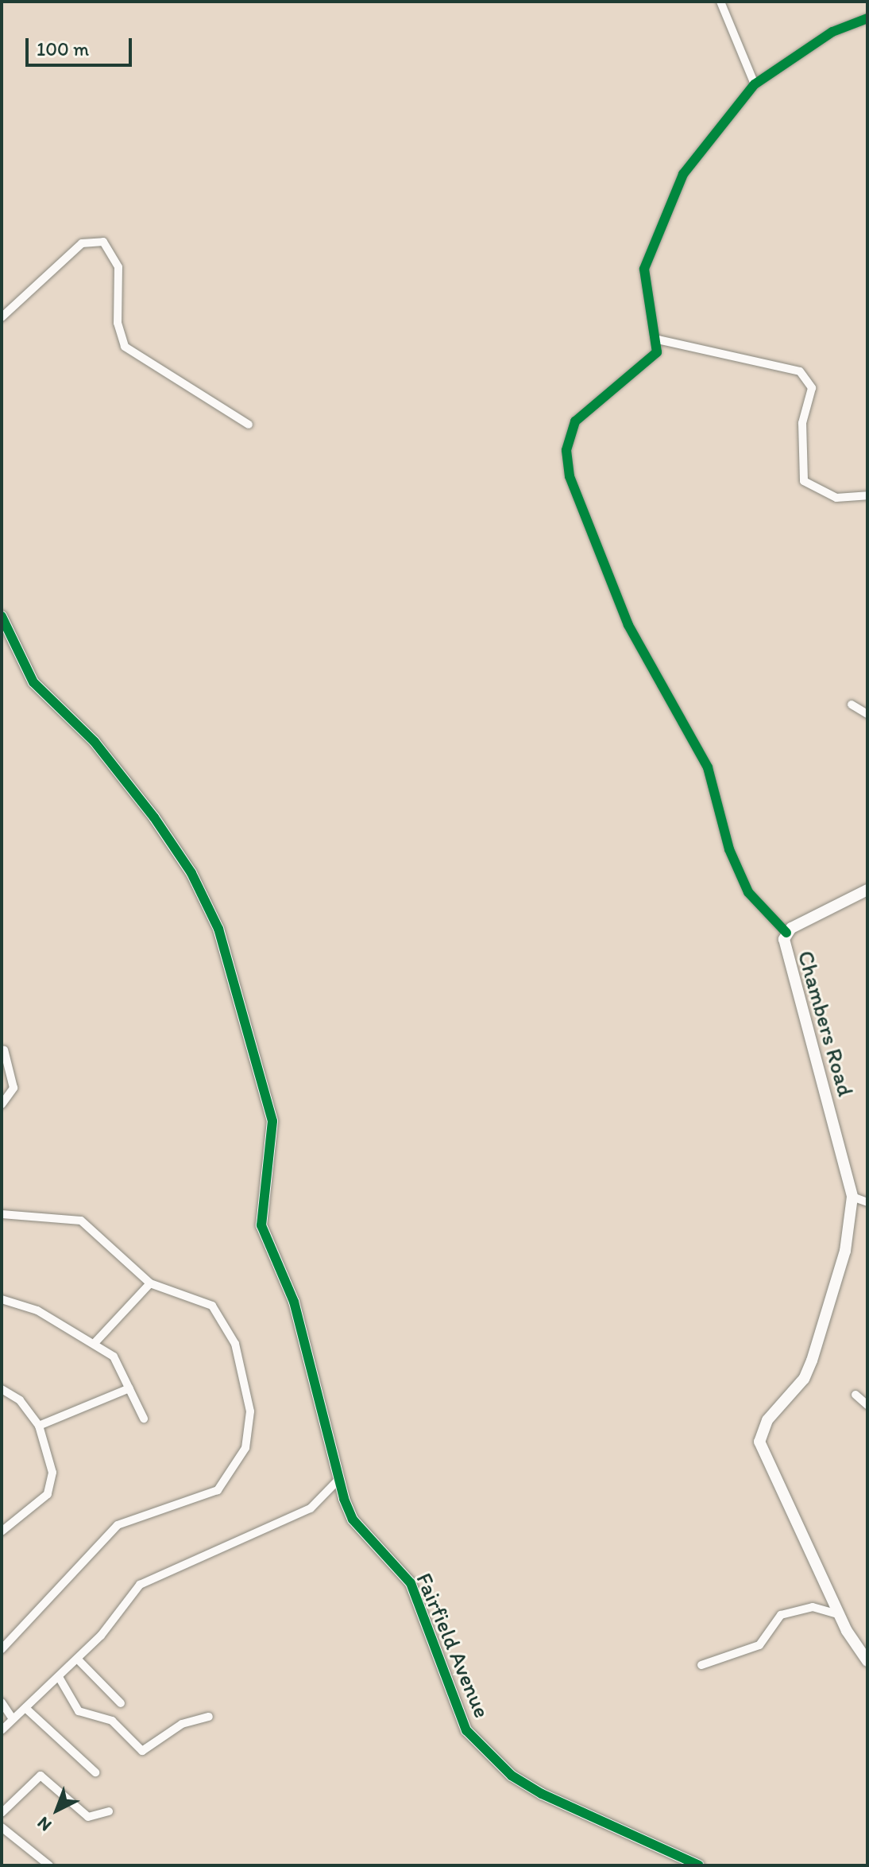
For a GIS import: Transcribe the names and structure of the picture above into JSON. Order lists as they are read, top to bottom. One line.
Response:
{"streets":{"street":["Chambers Road","Fairfield Avenue"]},"scale_bar":"100 m","north":"bottom left"}
